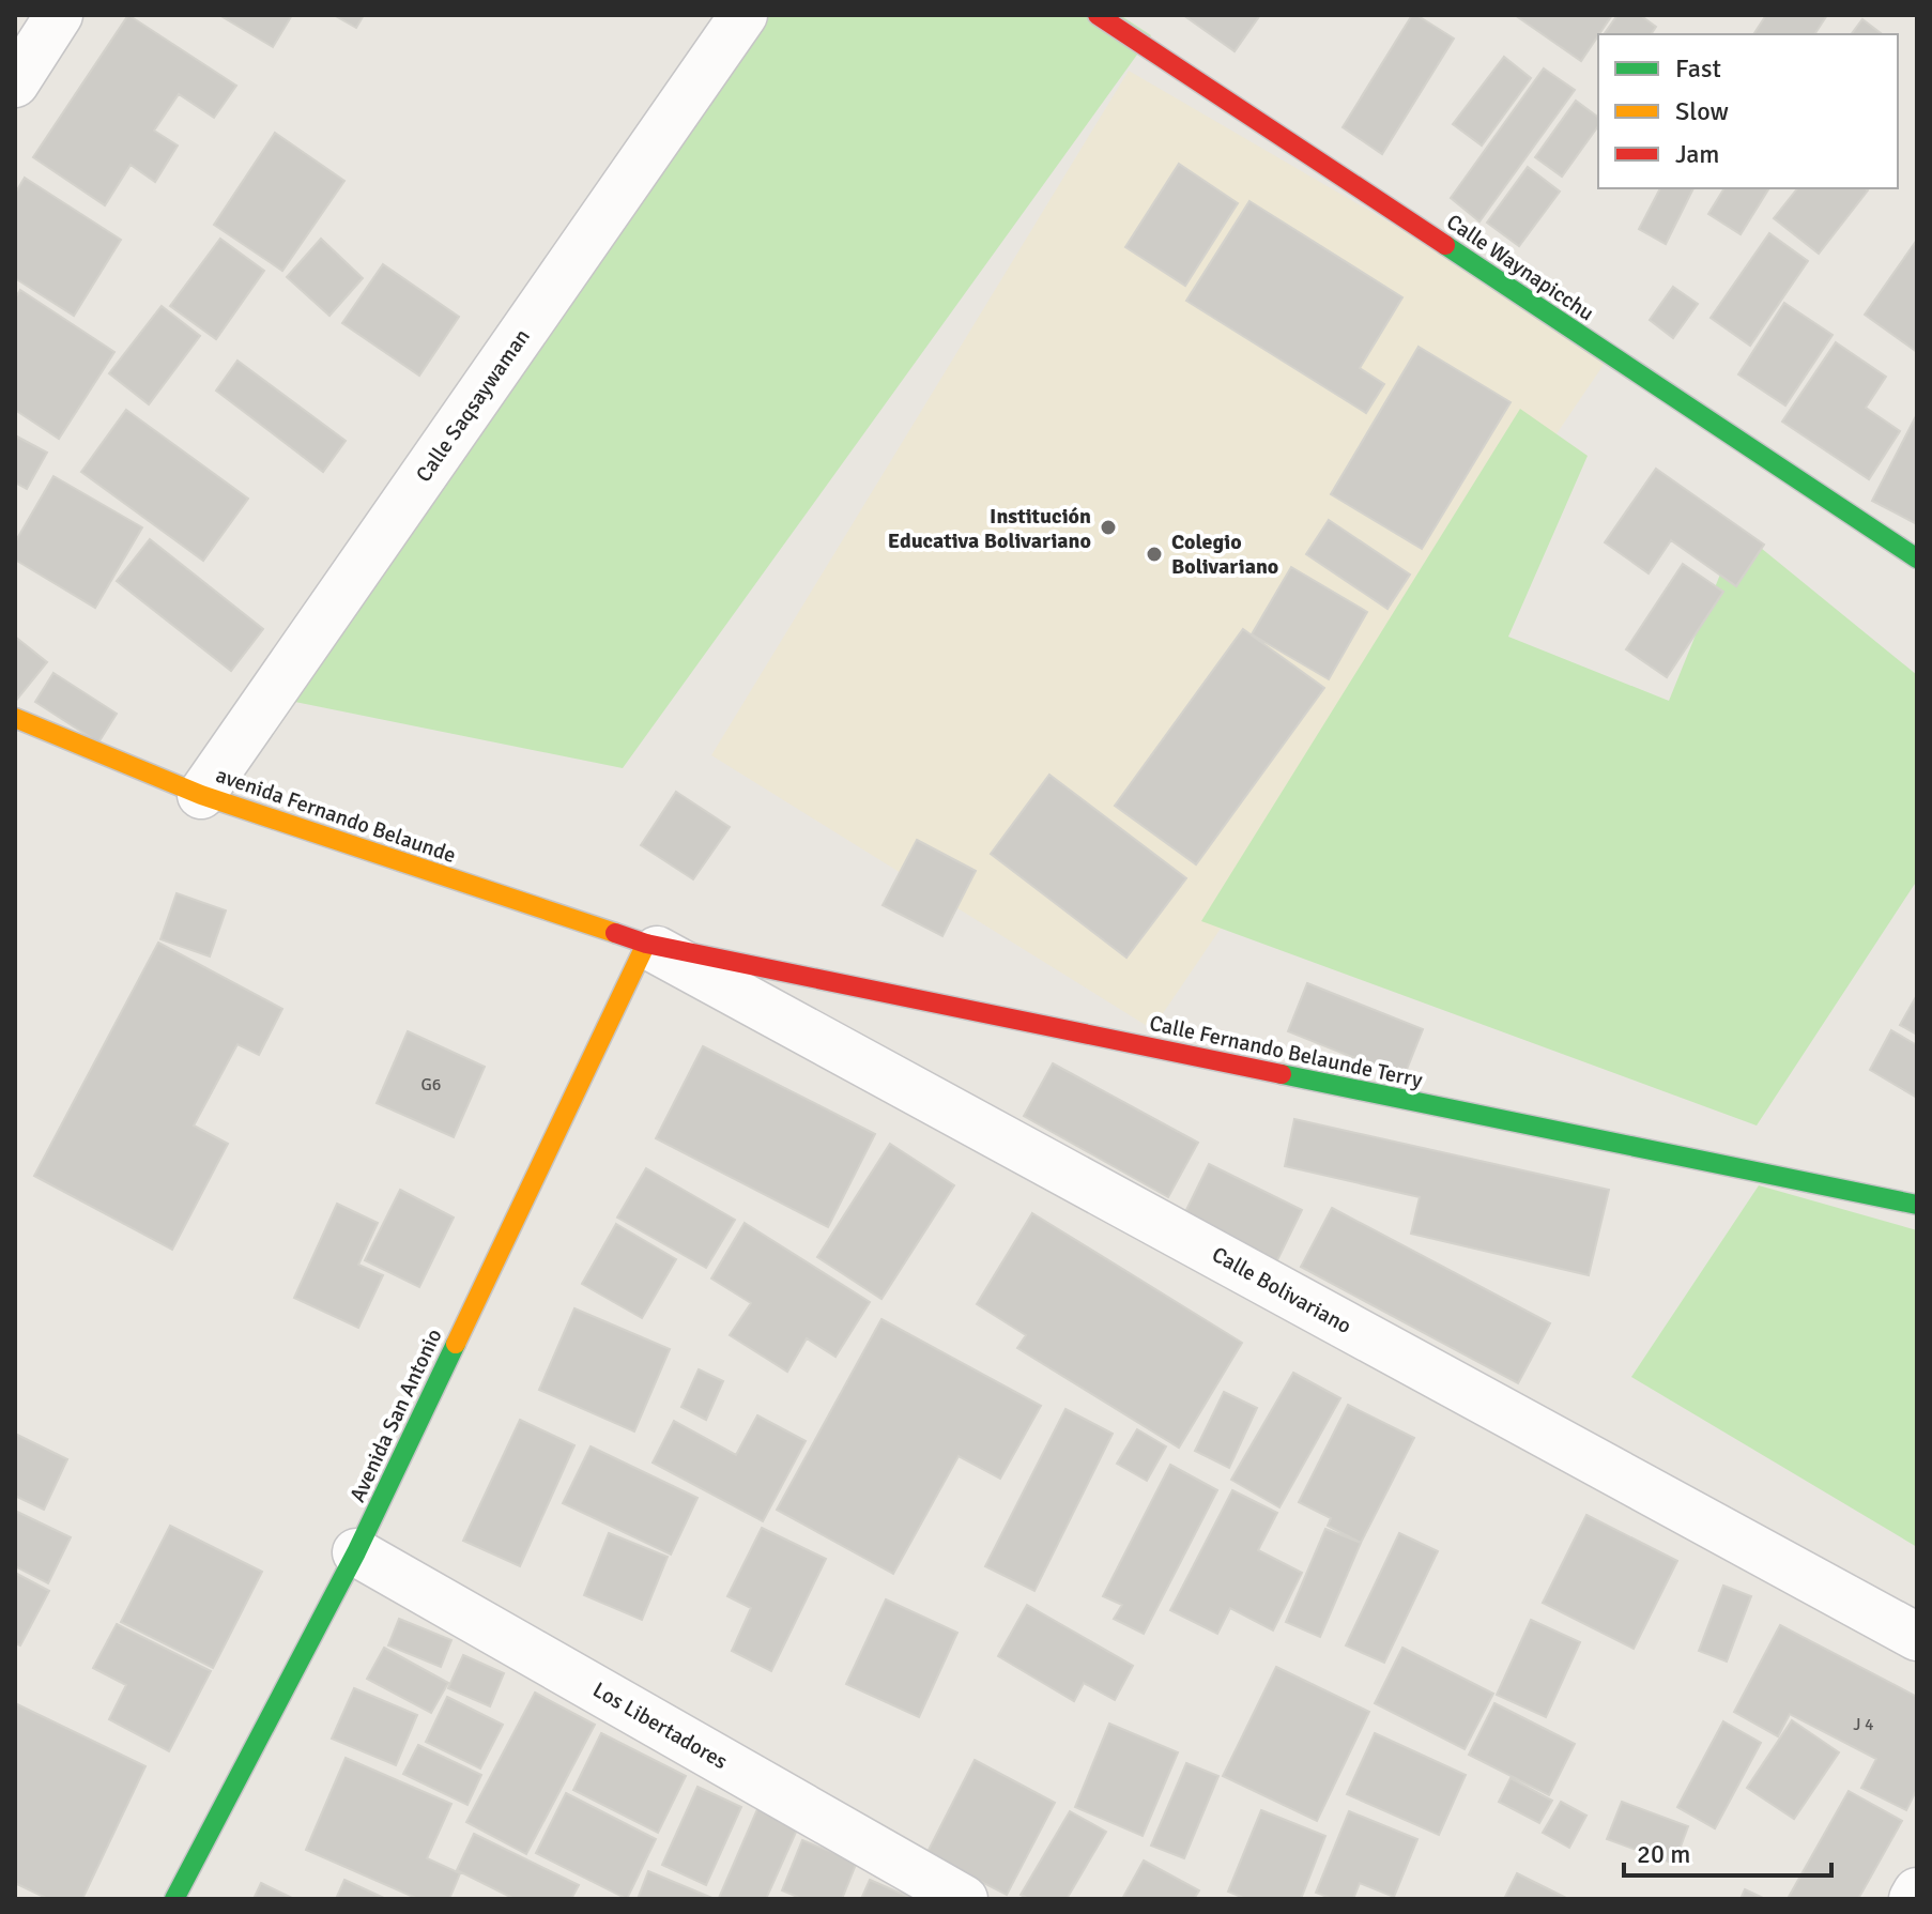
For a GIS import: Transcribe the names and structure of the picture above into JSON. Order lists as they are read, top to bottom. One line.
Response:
{"streets":{"street":["Calle Waynapicchu","Calle Saqsaywaman","avenida Fernando Belaunde","Calle Fernando Belaunde Terry","Calle Bolivariano","Avenida San Antonio","Los Libertadores"]},"crossings":[["Calle Saqsaywaman","avenida Fernando Belaunde"],["avenida Fernando Belaunde","Calle Fernando Belaunde Terry"],["avenida Fernando Belaunde","Calle Bolivariano"],["avenida Fernando Belaunde","Avenida San Antonio"],["Calle Fernando Belaunde Terry","Calle Bolivariano"],["Calle Fernando Belaunde Terry","Avenida San Antonio"],["Calle Bolivariano","Avenida San Antonio"],["Avenida San Antonio","Los Libertadores"]],"places":["Institución Educativa Bolivariano","Colegio Bolivariano"],"house_numbers":["G6","J 4"],"legend":["Fast","Slow","Jam"],"scale_bar":"20 m"}
